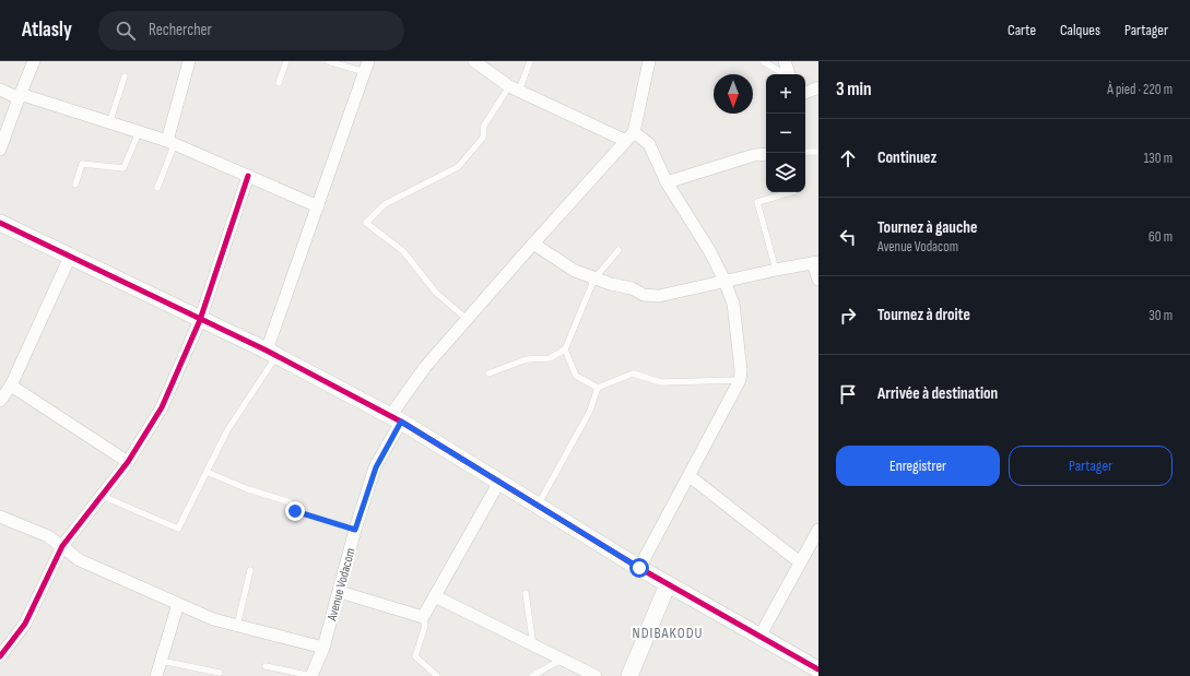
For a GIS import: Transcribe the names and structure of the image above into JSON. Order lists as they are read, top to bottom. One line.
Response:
{"streets":{"street":["Avenue Vodacom"]},"districts":["NDIBAKODU"],"north":"bottom","page":{"header":"Atlasly","search":"Rechercher","nav":["Carte","Calques","Partager"],"heading":["3 min","À pied · 220 m"],"map_buttons":["+","−"],"list":[["Continuez","130 m"],["Tournez à gauche","Avenue Vodacom","60 m"],["Tournez à droite","30 m"],"Arrivée à destination"],"buttons":["Enregistrer","Partager"]}}
